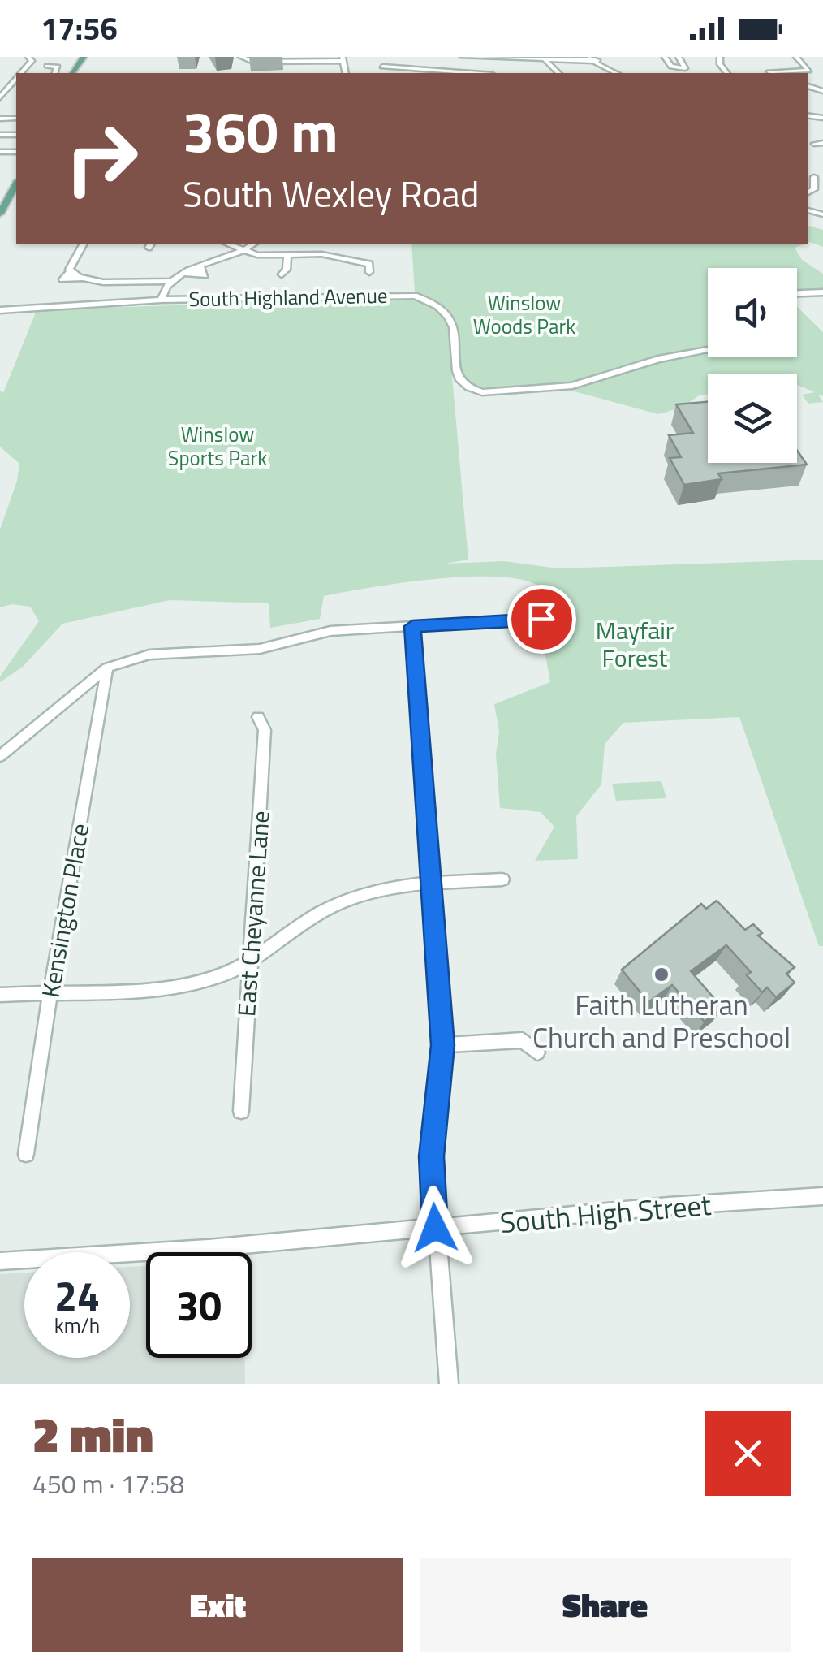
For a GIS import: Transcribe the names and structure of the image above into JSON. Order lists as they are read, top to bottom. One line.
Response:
{"streets":{"street":["South Highland Avenue","Kensington Place","East Cheyanne Lane","South High Street"]},"parks":["Winslow Woods Park","Winslow Sports Park","Mayfair Forest"],"places":["Faith Lutheran Church and Preschool"],"page":{"status":"17:56","turn":["360 m","South Wexley Road"],"speed":"24 km/h","limit":"30","heading":["2 min","450 m · 17:58"],"buttons":["Exit","Share"]}}
